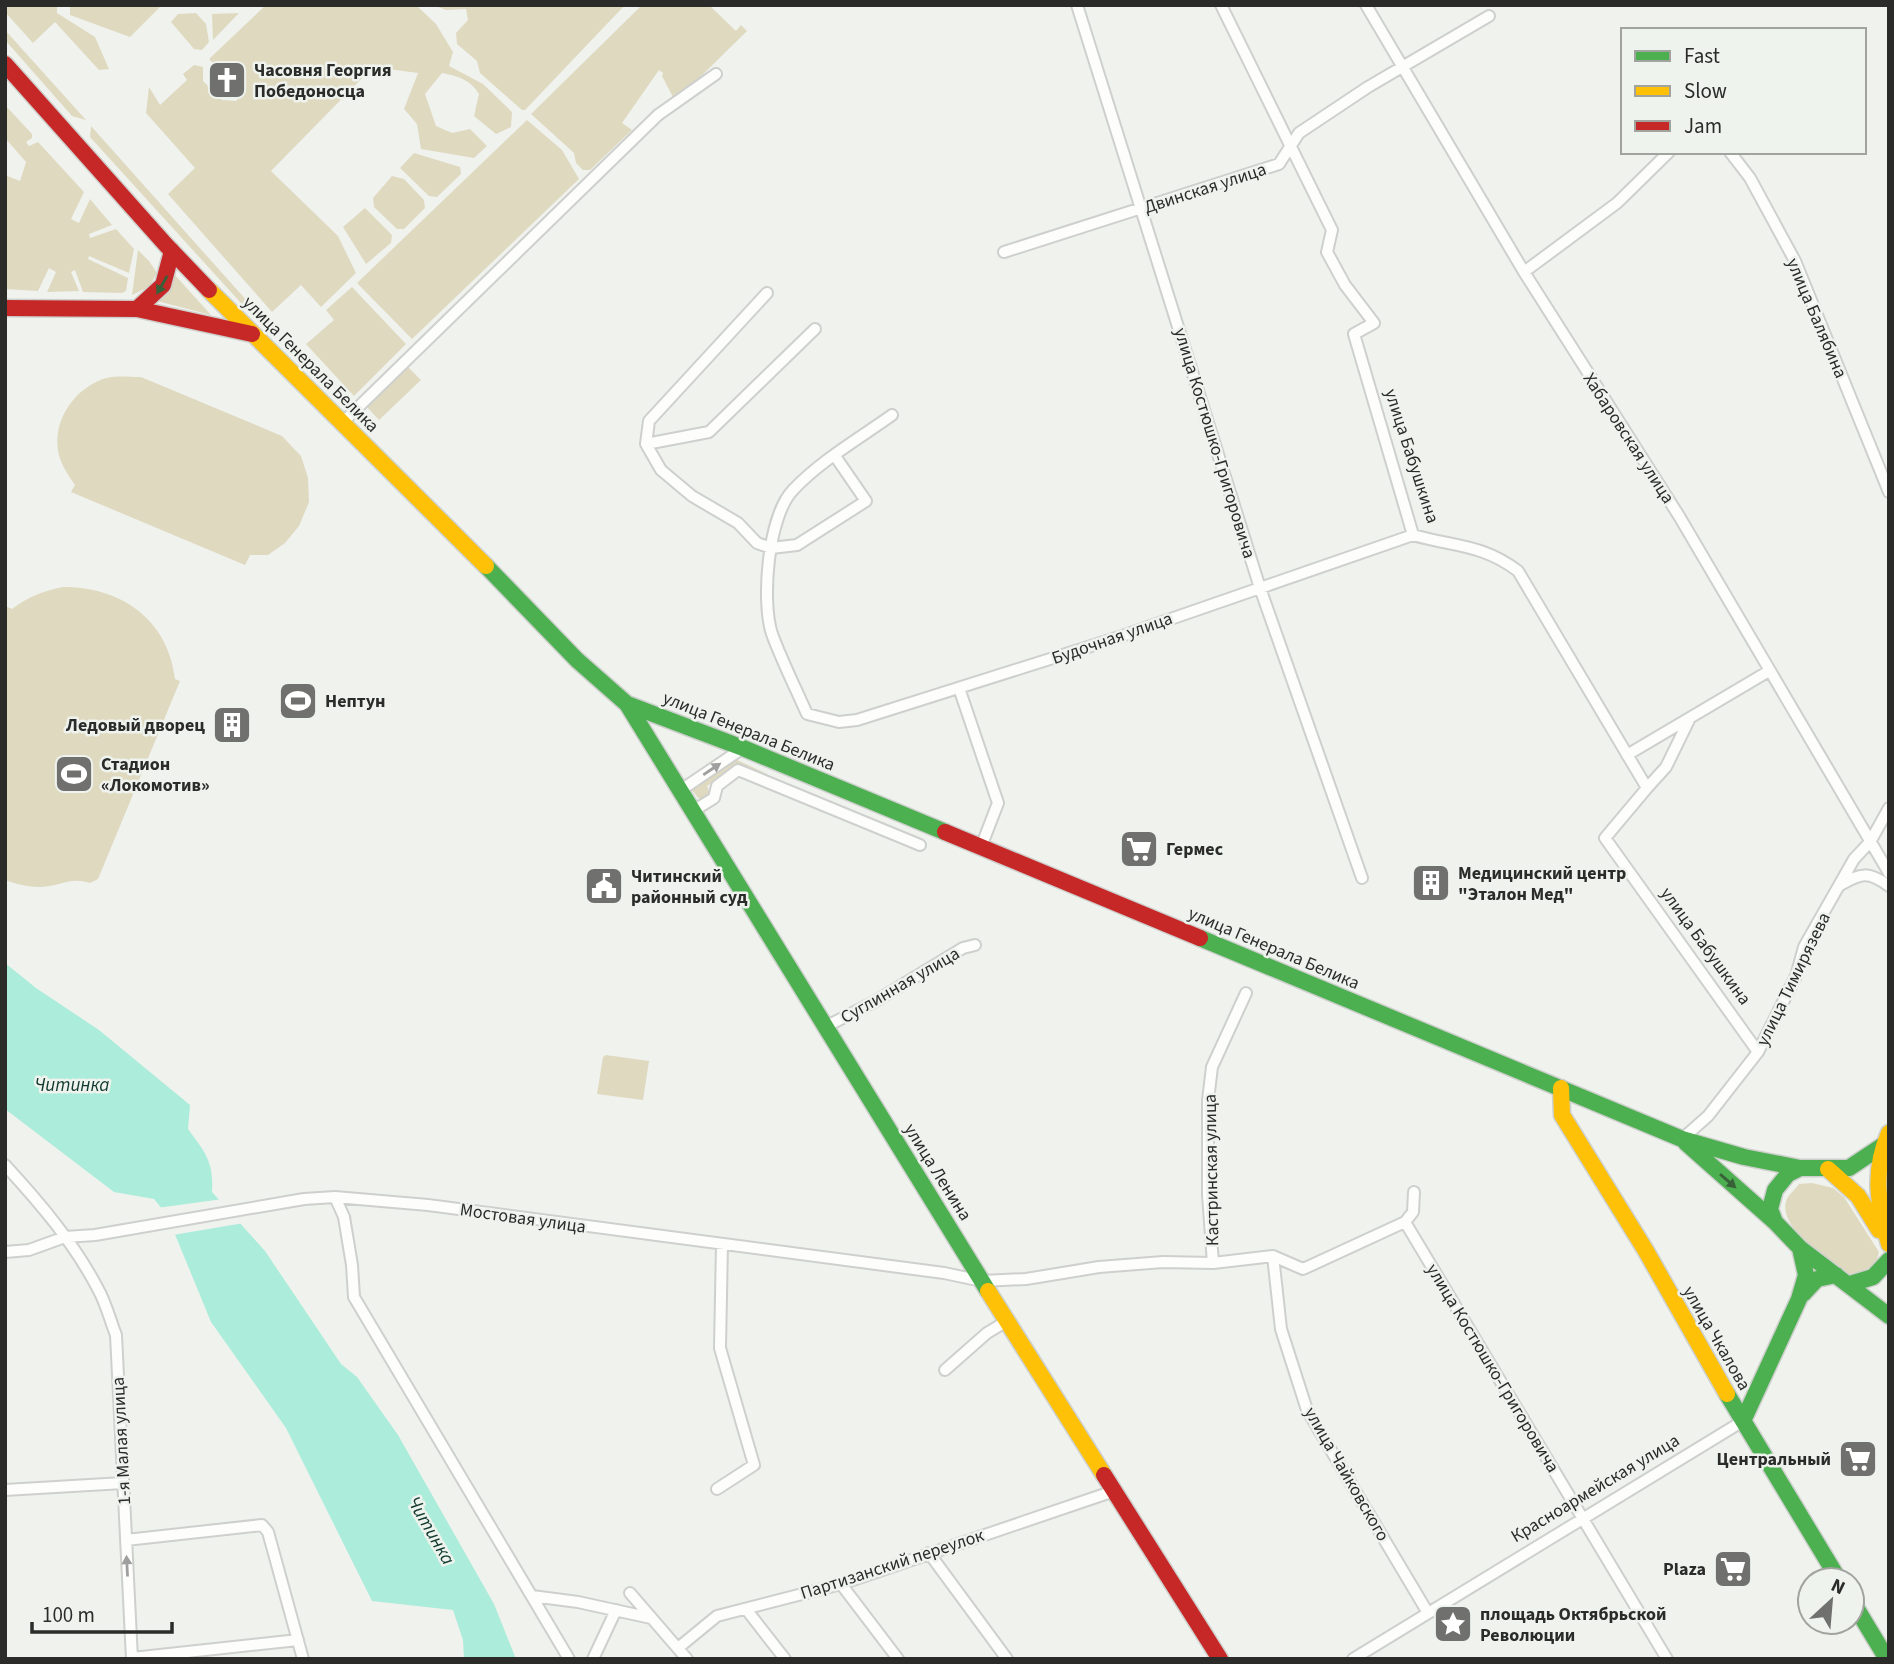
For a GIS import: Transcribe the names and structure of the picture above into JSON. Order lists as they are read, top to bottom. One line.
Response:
{"streets":{"main road":["улица Генерала Белика","улица Ленина","улица Чкалова"],"street":["Двинская улица","улица Балябина","Хабаровская улица","улица Костюшко-Григоровича","улица Бабушкина","Будочная улица","улица Тимирязева","Суглинная улица","Кастринская улица","Мостовая улица","1-я Малая улица","улица Чайковского","Красноармейская улица","Партизанский переулок"]},"crossings":[["Двинская улица","Хабаровская улица"],["Двинская улица","улица Костюшко-Григоровича"],["Двинская улица","улица Бабушкина"],["улица Генерала Белика","улица Тимирязева"],["улица Генерала Белика","улица Ленина"],["улица Генерала Белика","улица Чкалова"],["Хабаровская улица","улица Тимирязева"],["улица Костюшко-Григоровича","Будочная улица"],["улица Костюшко-Григоровича","Красноармейская улица"],["улица Бабушкина","Будочная улица"],["улица Бабушкина","улица Тимирязева"],["Суглинная улица","улица Ленина"],["Кастринская улица","Мостовая улица"],["Кастринская улица","улица Чайковского"],["улица Ленина","Мостовая улица"],["улица Ленина","Партизанский переулок"],["Мостовая улица","1-я Малая улица"],["улица Чкалова","Красноармейская улица"],["улица Чайковского","Красноармейская улица"]],"water":["Читинка"],"places":{"church":["Часовня Георгия Победоносца"],"sports":["Нептун","Стадион «Локомотив»"],"building":["Ледовый дворец","Медицинский центр \"Эталон Мед\""],"supermarket":["Гермес","Центральный","Plaza"],"public building":["Читинский районный суд"],"place":["площадь Октябрьской Революции"]},"legend":["Fast","Slow","Jam"],"scale_bar":"100 m","north":"top right"}
